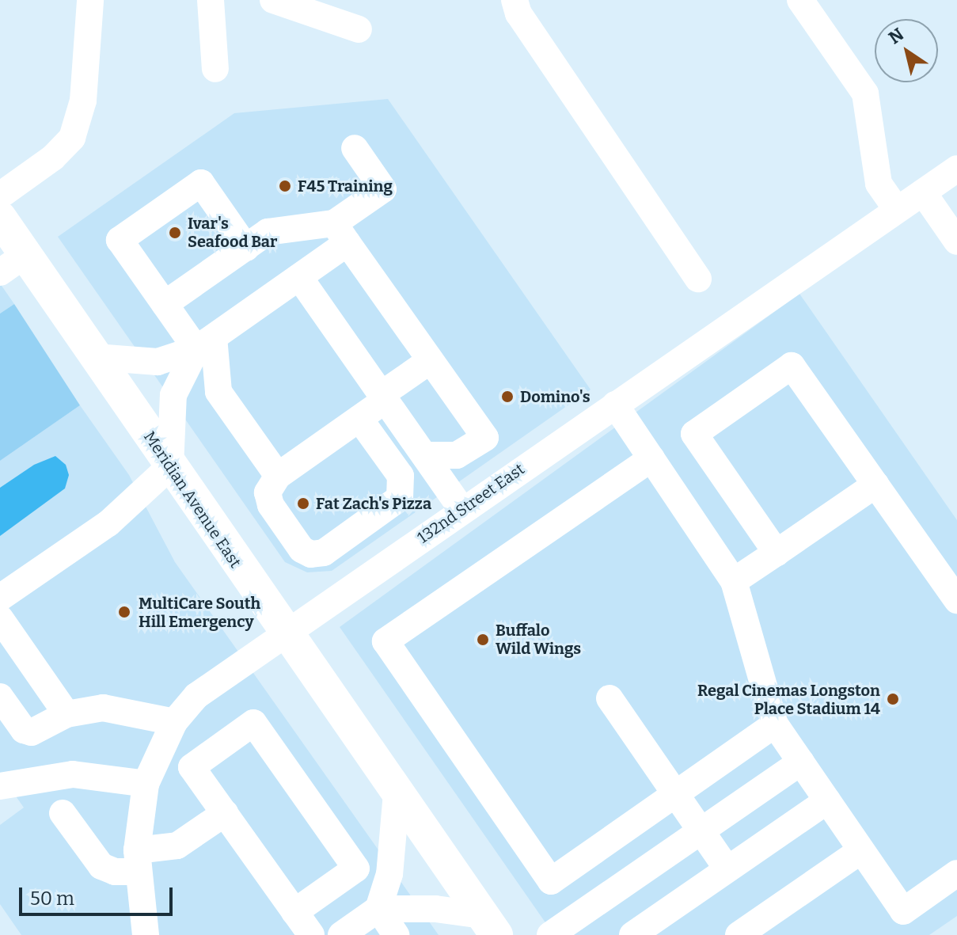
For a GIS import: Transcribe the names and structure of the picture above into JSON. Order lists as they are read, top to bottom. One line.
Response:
{"streets":{"main road":["Meridian Avenue East"],"street":["132nd Street East"]},"crossings":[["Meridian Avenue East","132nd Street East"]],"places":["F45 Training","Ivar's Seafood Bar","Domino's","Fat Zach's Pizza","MultiCare South Hill Emergency","Buffalo Wild Wings","Regal Cinemas Longston Place Stadium 14"],"scale_bar":"50 m","north":"top left"}
